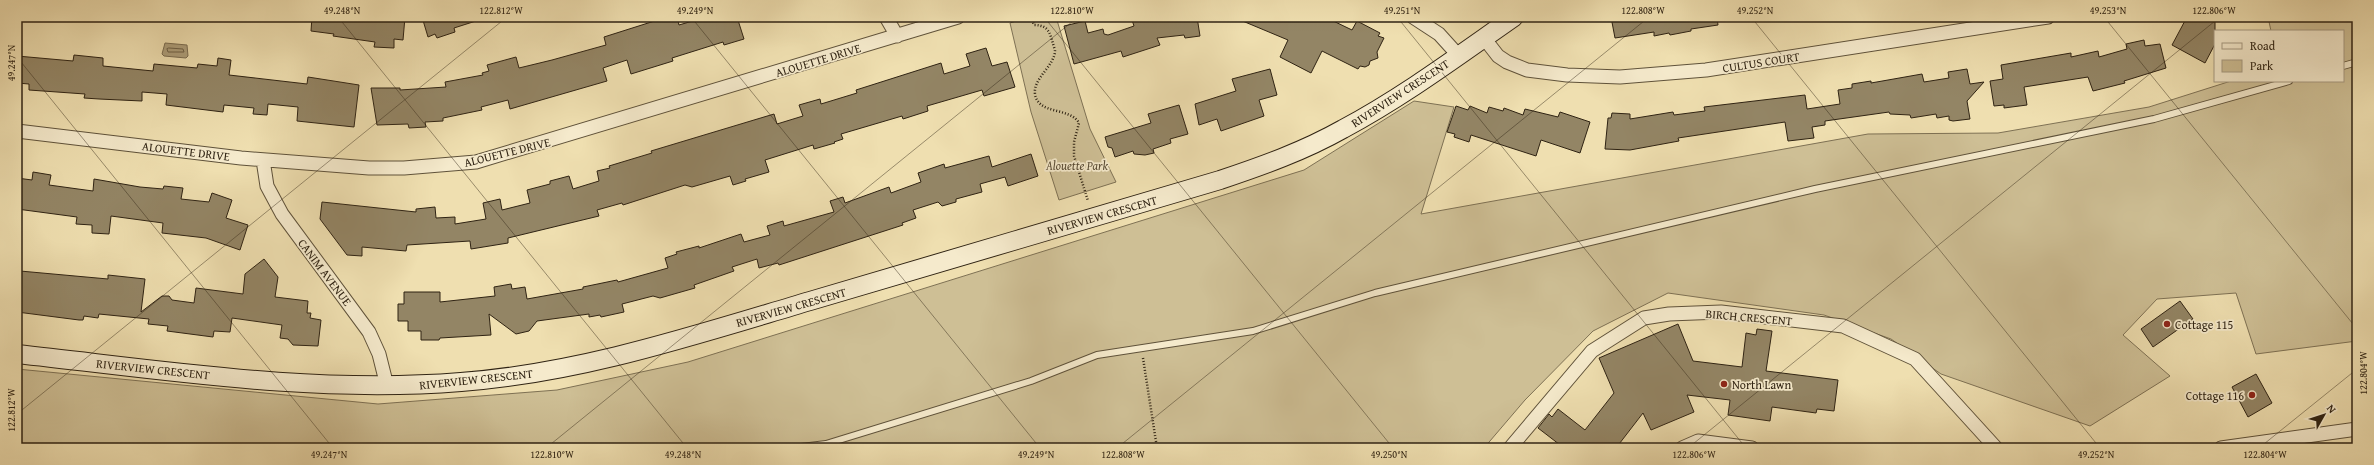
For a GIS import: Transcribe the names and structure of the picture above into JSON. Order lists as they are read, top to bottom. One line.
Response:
{"streets":{"street":["ALOUETTE DRIVE","CULTUS COURT","RIVERVIEW CRESCENT","CANIM AVENUE","BIRCH CRESCENT"]},"crossings":[["ALOUETTE DRIVE","CANIM AVENUE"],["CULTUS COURT","RIVERVIEW CRESCENT"],["RIVERVIEW CRESCENT","CANIM AVENUE"]],"parks":["Alouette Park"],"places":["Cottage 115","North Lawn","Cottage 116"],"legend":["Road","Park"],"north":"top right","coordinates":["49.248°N","122.812°W","49.249°N","122.810°W","49.251°N","122.808°W","49.252°N","49.253°N","122.806°W","49.247°N","122.804°W","49.250°N"]}
